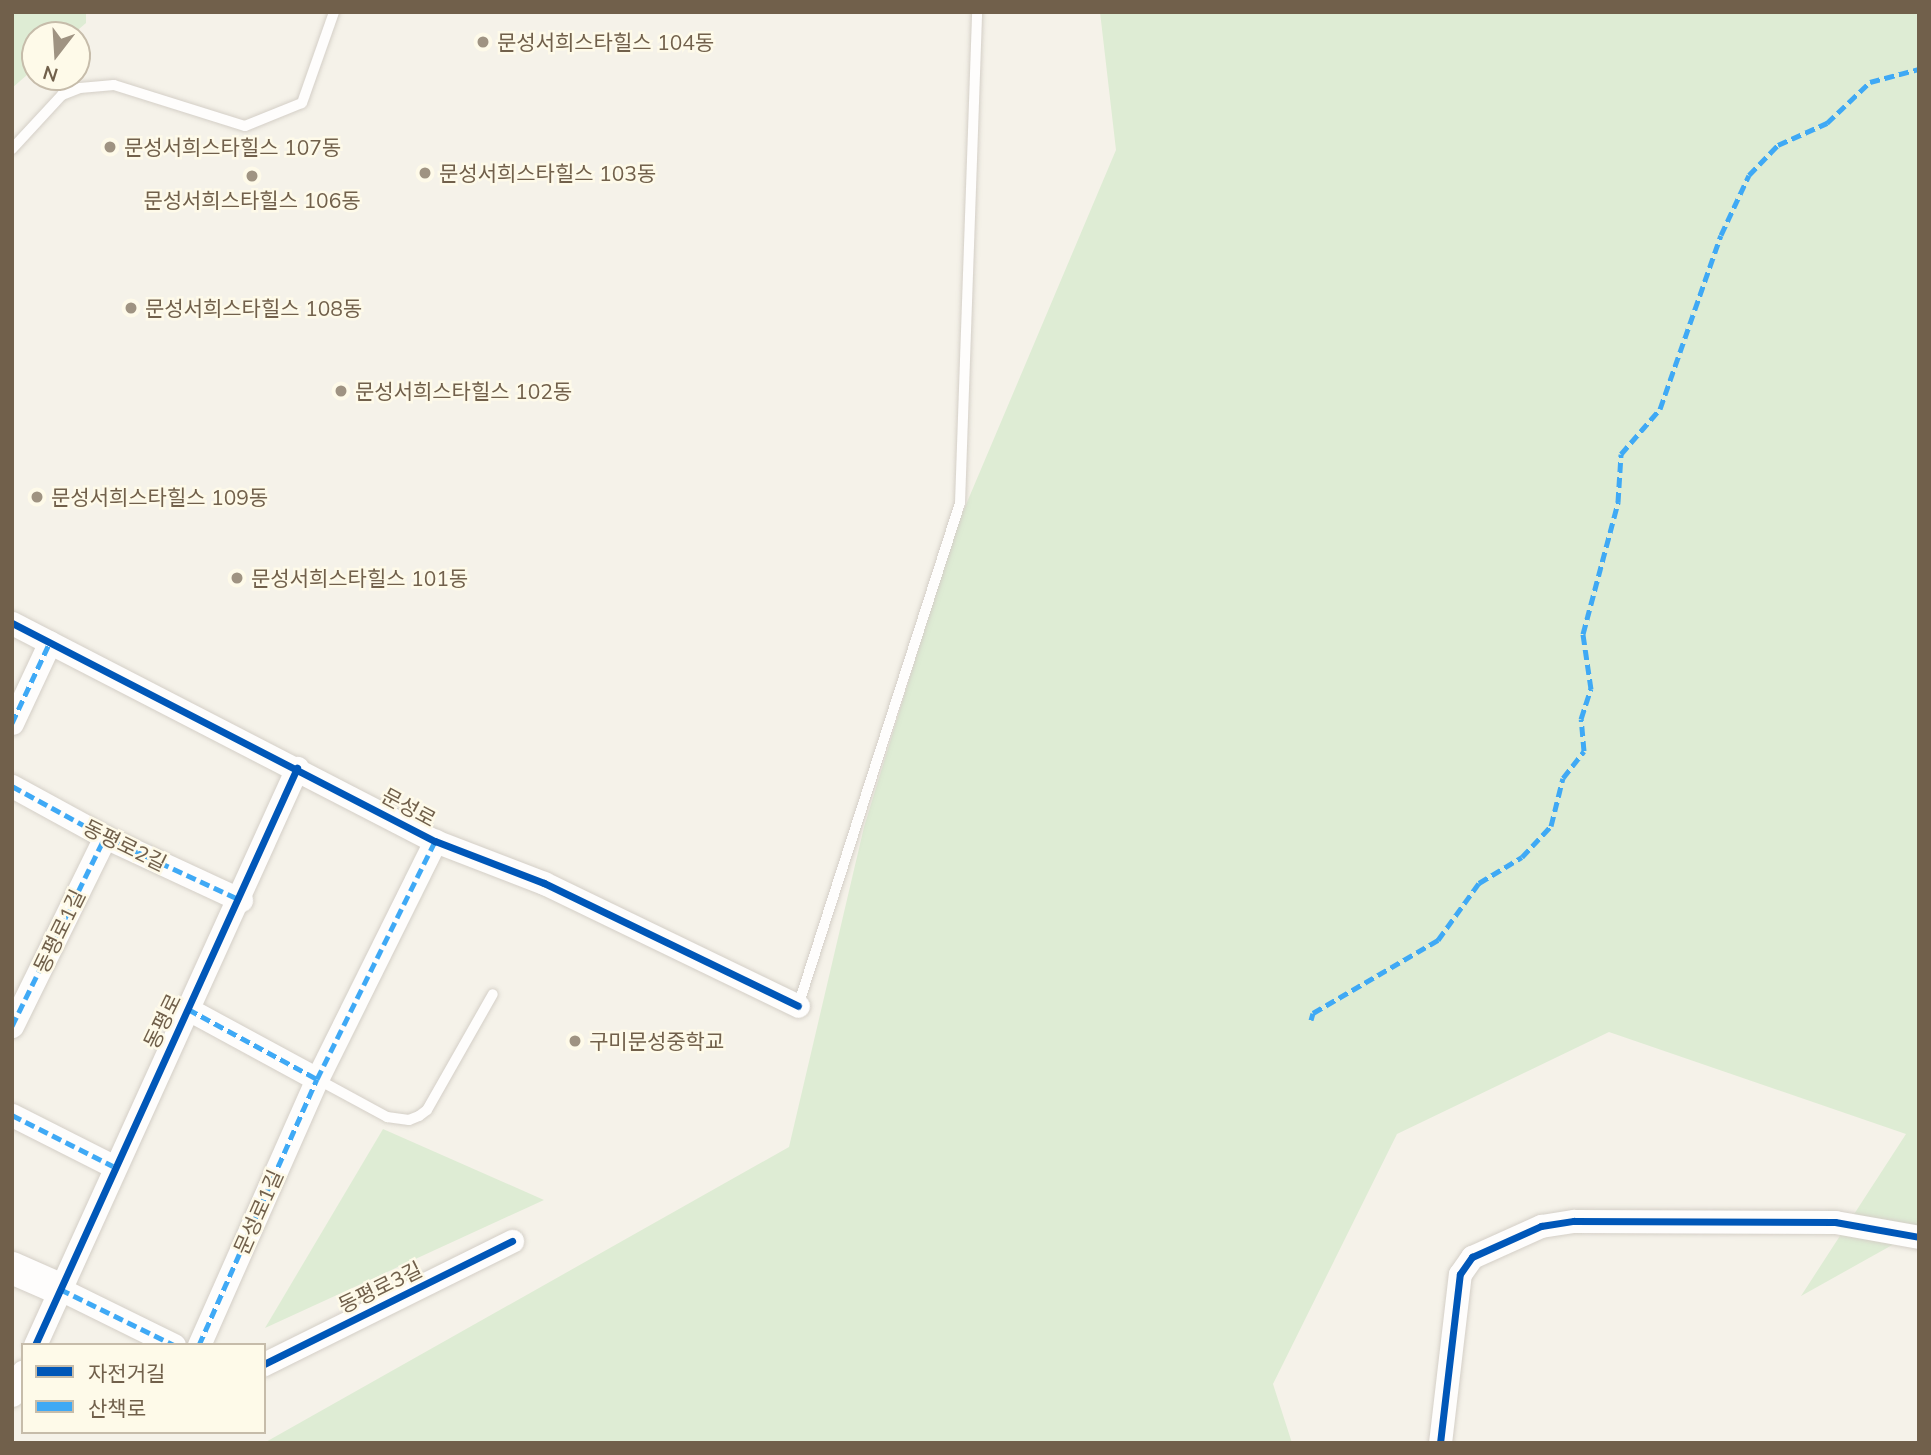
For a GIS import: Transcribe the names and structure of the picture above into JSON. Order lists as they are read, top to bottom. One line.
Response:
{"streets":{"street":["문성로","동평로2길","동평로1길","동평로","문성로1길","동평로3길"]},"crossings":[["문성로","동평로"],["문성로","문성로1길"],["동평로2길","동평로1길"],["동평로2길","동평로"]],"places":["문성서희스타힐스 104동","문성서희스타힐스 107동","문성서희스타힐스 103동","문성서희스타힐스 106동","문성서희스타힐스 108동","문성서희스타힐스 102동","문성서희스타힐스 109동","문성서희스타힐스 101동","구미문성중학교"],"legend":["자전거길","산책로"],"north":"bottom"}
